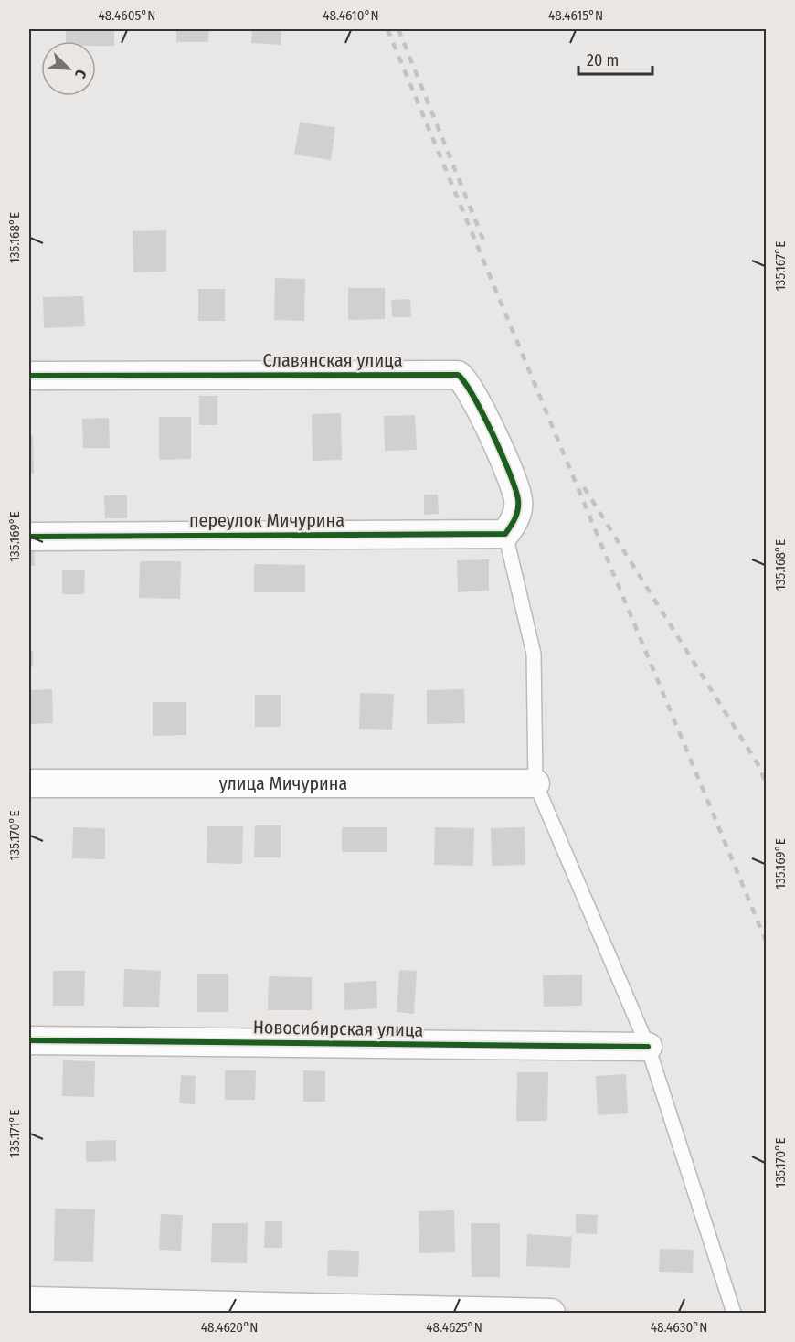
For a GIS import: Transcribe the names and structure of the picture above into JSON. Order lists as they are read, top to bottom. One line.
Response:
{"streets":{"street":["Славянская улица","переулок Мичурина","улица Мичурина","Новосибирская улица"]},"crossings":[["Славянская улица","переулок Мичурина"]],"scale_bar":"20 m","north":"bottom right","coordinates":["48.4605°N","48.4610°N","48.4615°N","135.168°E","135.167°E","135.169°E","135.170°E","135.171°E","48.4620°N","48.4625°N","48.4630°N"]}
